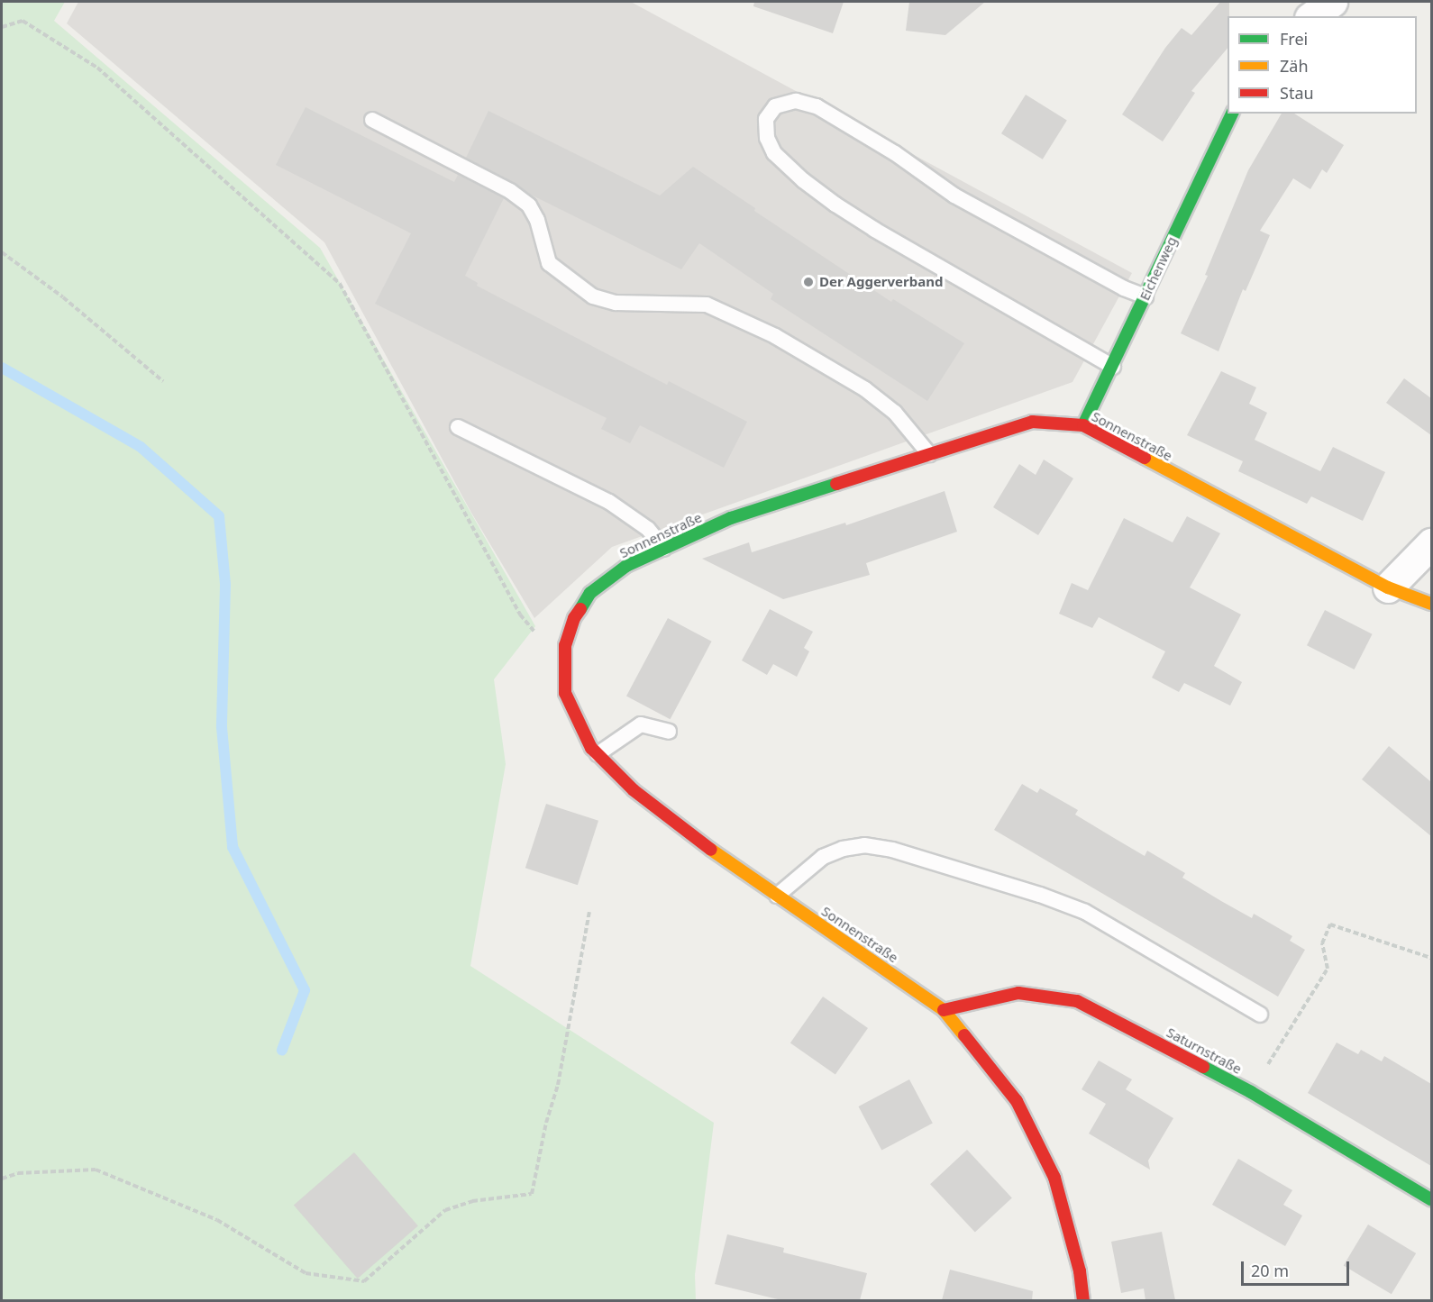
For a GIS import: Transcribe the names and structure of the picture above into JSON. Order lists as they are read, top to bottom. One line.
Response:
{"streets":{"street":["Eichenweg","Sonnenstraße","Saturnstraße"]},"crossings":[["Eichenweg","Sonnenstraße"],["Sonnenstraße","Saturnstraße"]],"places":["Der Aggerverband"],"legend":["Frei","Zäh","Stau"],"scale_bar":"20 m"}
